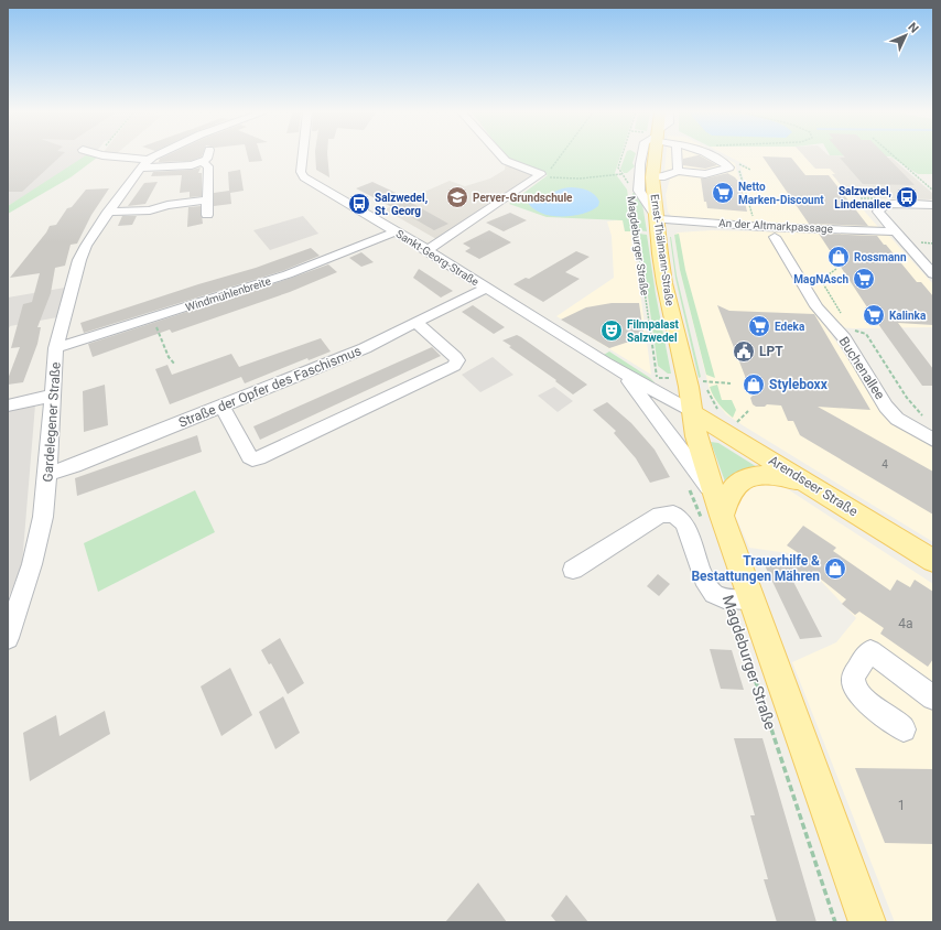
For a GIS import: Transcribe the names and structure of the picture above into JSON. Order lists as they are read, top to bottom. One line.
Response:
{"streets":{"main road":["Magdeburger Straße","Ernst-Thälmann-Straße","Arendseer Straße"],"street":["An der Altmarkpassage","Sankt-Georg-Straße","Windmühlenbreite","Buchenallee","Straße der Opfer des Faschismus","Gardelegener Straße"]},"crossings":[["An der Altmarkpassage","Ernst-Thälmann-Straße"],["An der Altmarkpassage","Buchenallee"],["Magdeburger Straße","Ernst-Thälmann-Straße"],["Magdeburger Straße","Sankt-Georg-Straße"],["Magdeburger Straße","Arendseer Straße"],["Ernst-Thälmann-Straße","Sankt-Georg-Straße"],["Ernst-Thälmann-Straße","Arendseer Straße"],["Sankt-Georg-Straße","Windmühlenbreite"],["Sankt-Georg-Straße","Straße der Opfer des Faschismus"],["Sankt-Georg-Straße","Arendseer Straße"],["Windmühlenbreite","Gardelegener Straße"],["Straße der Opfer des Faschismus","Gardelegener Straße"]],"places":{"supermarket":["Netto Marken-Discount","MagNAsch","Kalinka","Edeka"],"school or university":["Perver-Grundschule"],"bus stop":["Salzwedel, Lindenallee","Salzwedel, St. Georg"],"shop":["Rossmann","Styleboxx","Trauerhilfe & Bestattungen Mähren"],"theatre":["Filmpalast Salzwedel"],"public building":["LPT"]},"house_numbers":["4","4a","1"],"north":"top right"}
